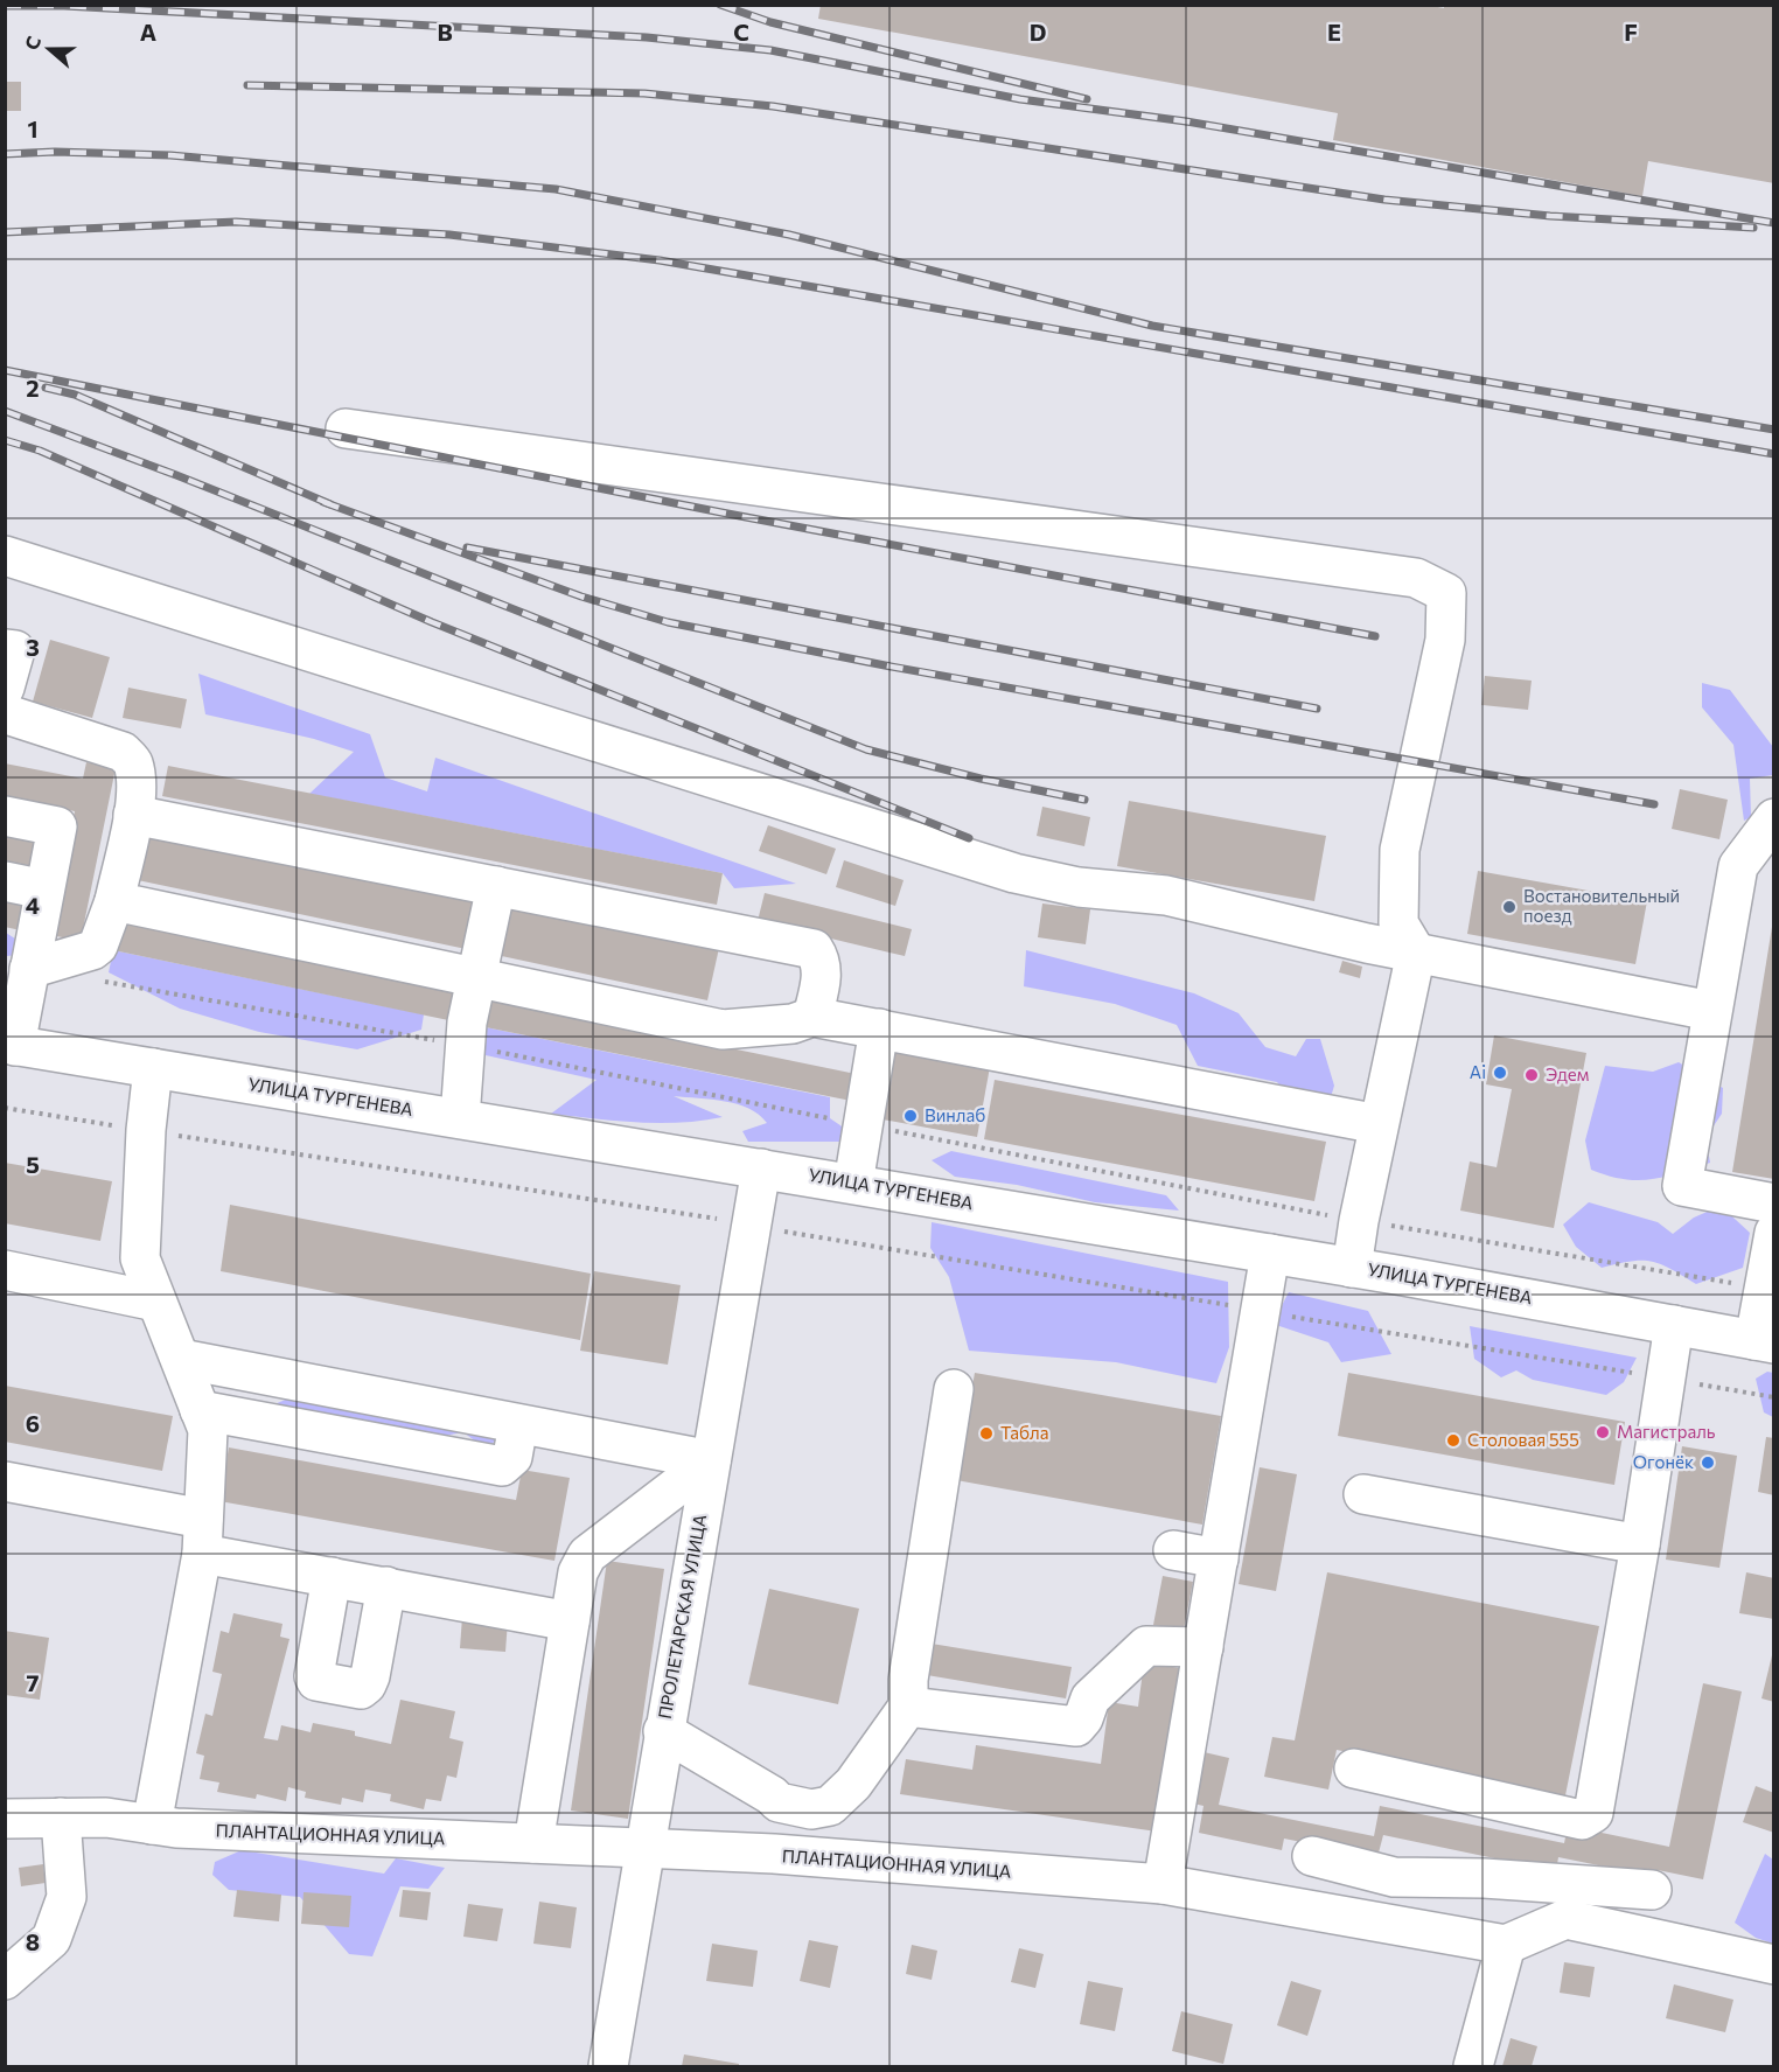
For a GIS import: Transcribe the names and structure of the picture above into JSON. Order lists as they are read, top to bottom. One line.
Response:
{"streets":{"street":["УЛИЦА ТУРГЕНЕВА","ПРОЛЕТАРСКАЯ УЛИЦА","ПЛАНТАЦИОННАЯ УЛИЦА"]},"crossings":[["УЛИЦА ТУРГЕНЕВА","ПРОЛЕТАРСКАЯ УЛИЦА"],["ПРОЛЕТАРСКАЯ УЛИЦА","ПЛАНТАЦИОННАЯ УЛИЦА"]],"places":["Востановительный поезд","Ai","Эдем","Винлаб","Магистраль","Табла","Столовая 555","Огонёк"],"north":"left","grid":{"columns":["A","B","C","D","E","F"],"rows":["1","2","3","4","5","6","7","8"]}}
